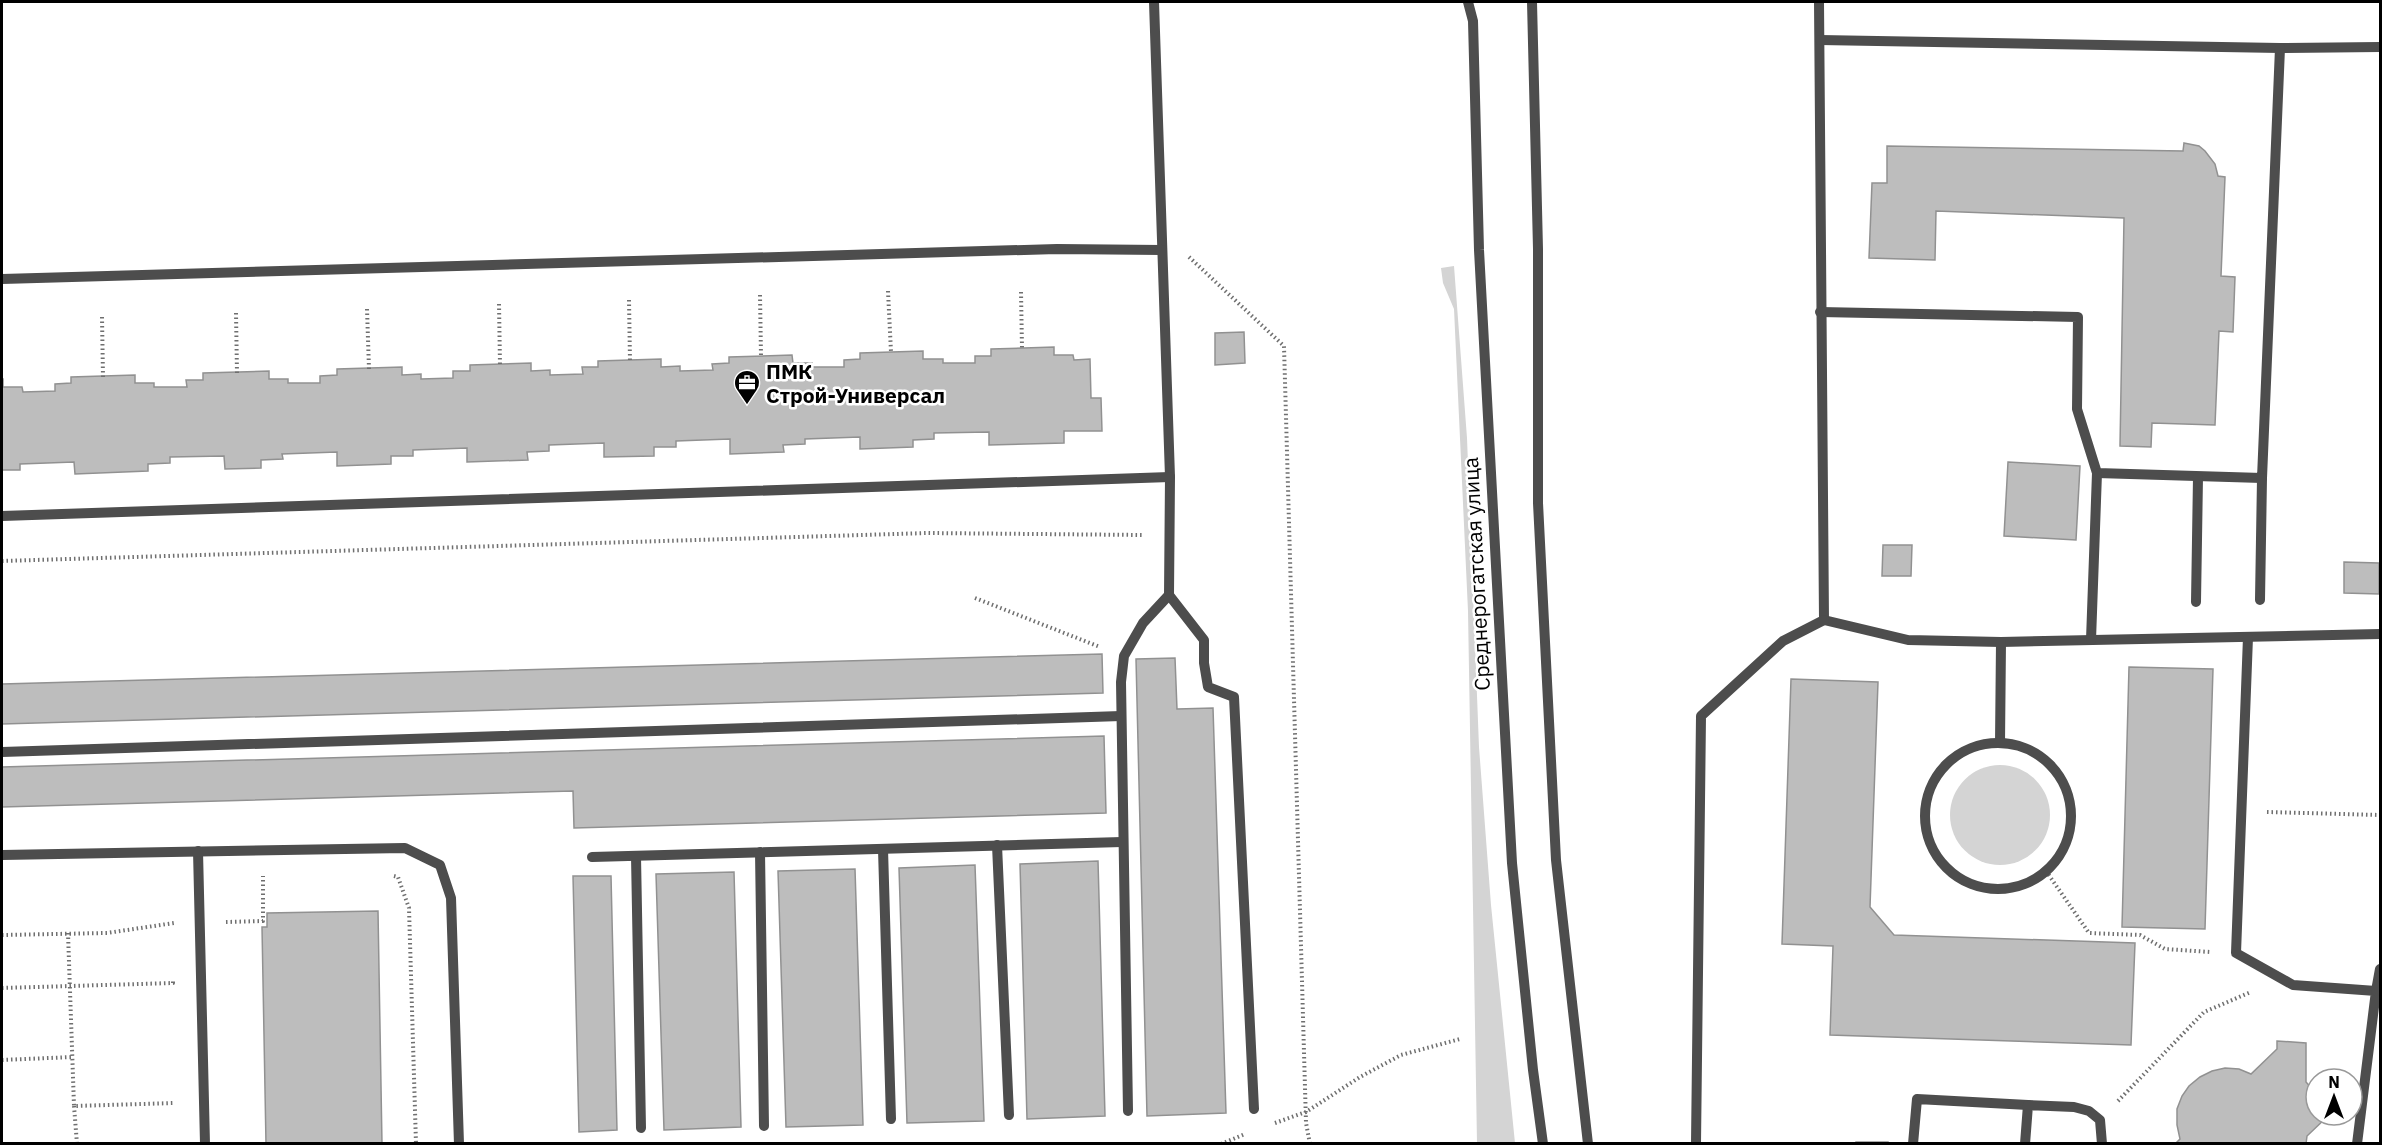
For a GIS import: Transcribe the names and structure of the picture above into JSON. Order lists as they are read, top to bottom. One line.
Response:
{"streets":{"street":["Среднерогатская улица"]},"places":{"office":["ПМК Строй-Универсал"]},"north":"top"}
